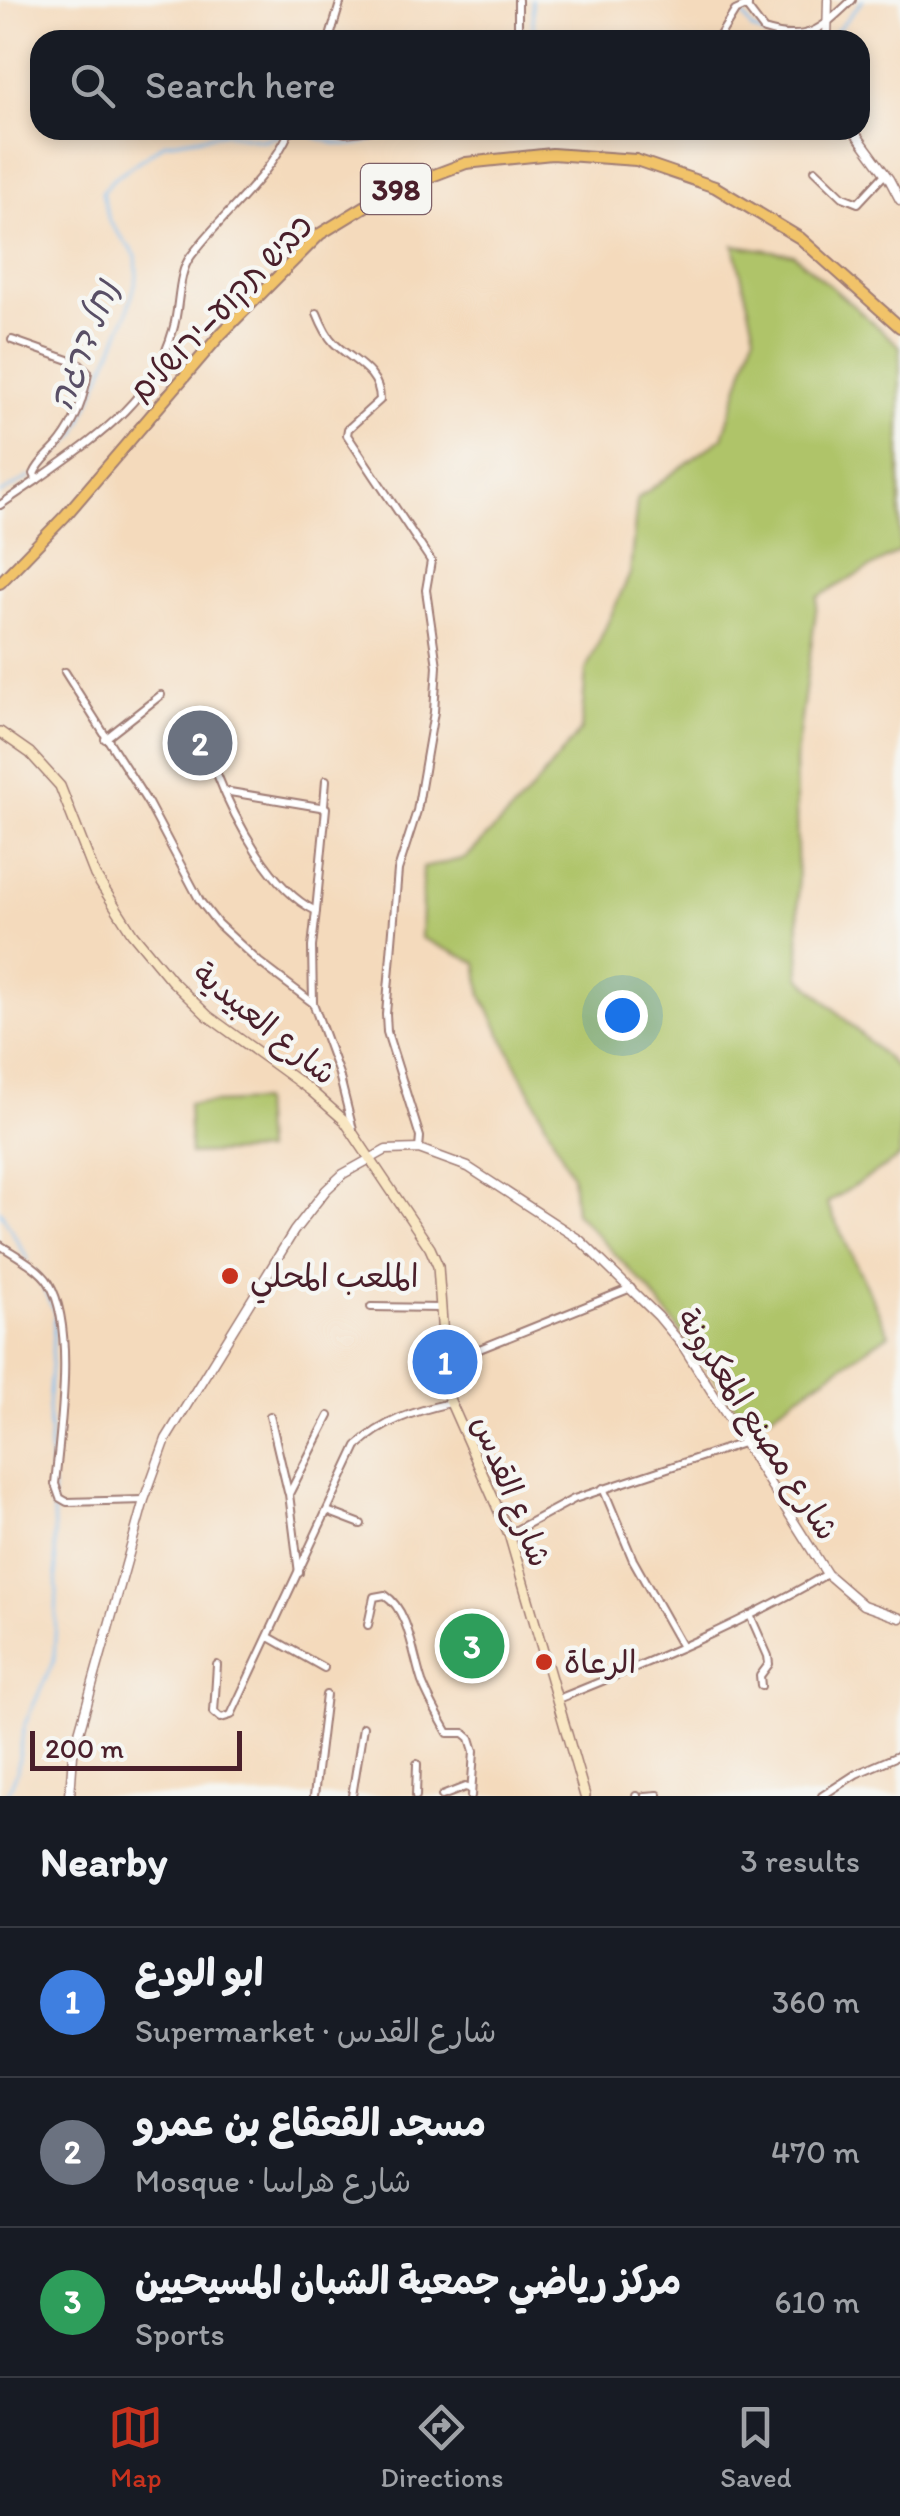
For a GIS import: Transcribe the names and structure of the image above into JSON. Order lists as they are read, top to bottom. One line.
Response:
{"streets":{"main road":["398","כביש תקוע–ירושלים","شارع العبيدية","شارع القدس"],"street":["شارع مصنع المعكرونة"]},"crossings":[["شارع العبيدية","شارع مصنع المعكرونة"],["شارع العبيدية","شارع القدس"],["شارع مصنع المعكرونة","شارع القدس"]],"water":["נחל דרגה"],"places":["الملعب المحلي","الرعاة"],"scale_bar":"200 m","page":{"search":"Search here","pins":["2","1","3"],"scale":"200 m","heading":["Nearby","3 results"],"list":[{"mark":"1","name":"ابو الودع","note":"Supermarket · شارع القدس","value":"360 m"},{"mark":"2","name":"مسجد القعقاع بن عمرو","note":"Mosque · شارع هراسا","value":"470 m"},{"mark":"3","name":"مركز رياضي جمعية الشبان المسيحيين","note":"Sports","value":"610 m"}],"nav":["Map","Directions","Saved"]}}
